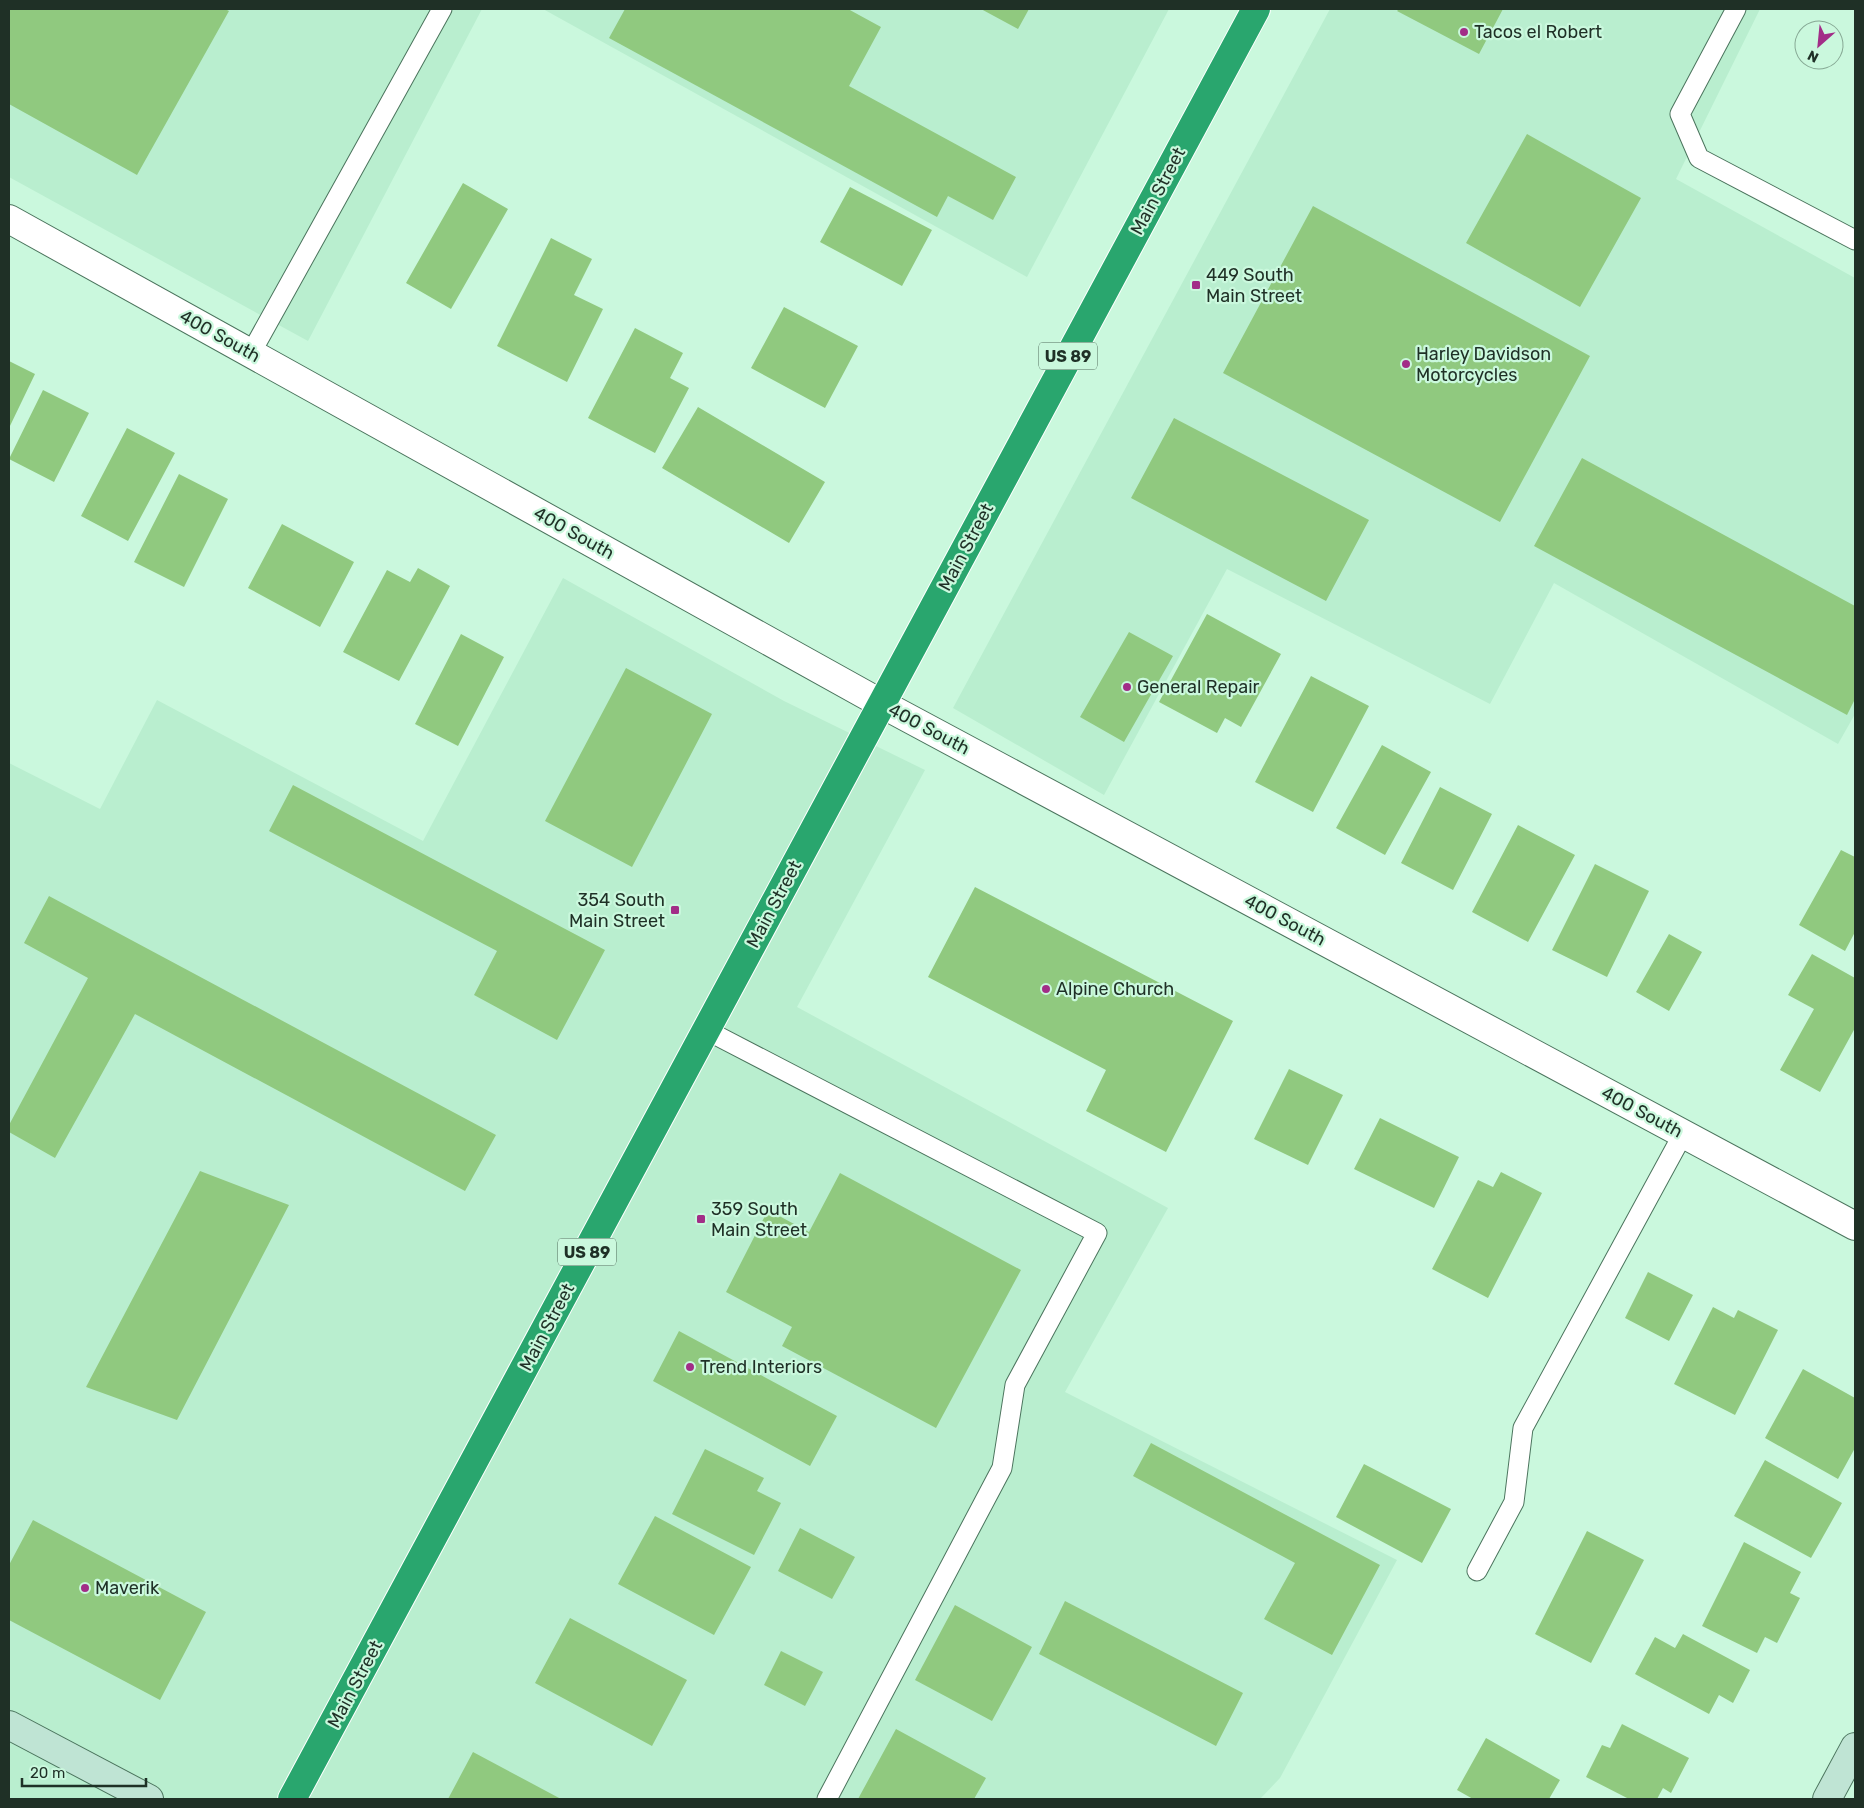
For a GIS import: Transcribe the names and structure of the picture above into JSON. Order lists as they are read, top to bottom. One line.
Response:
{"streets":{"highway":["Main Street","US 89"],"street":["400 South"]},"crossings":[["Main Street","400 South"]],"places":{"other":["Tacos el Robert","Harley Davidson Motorcycles","General Repair","Alpine Church","Trend Interiors","Maverik"],"transit":["449 South Main Street","354 South Main Street","359 South Main Street"]},"scale_bar":"20 m","north":"bottom left"}
